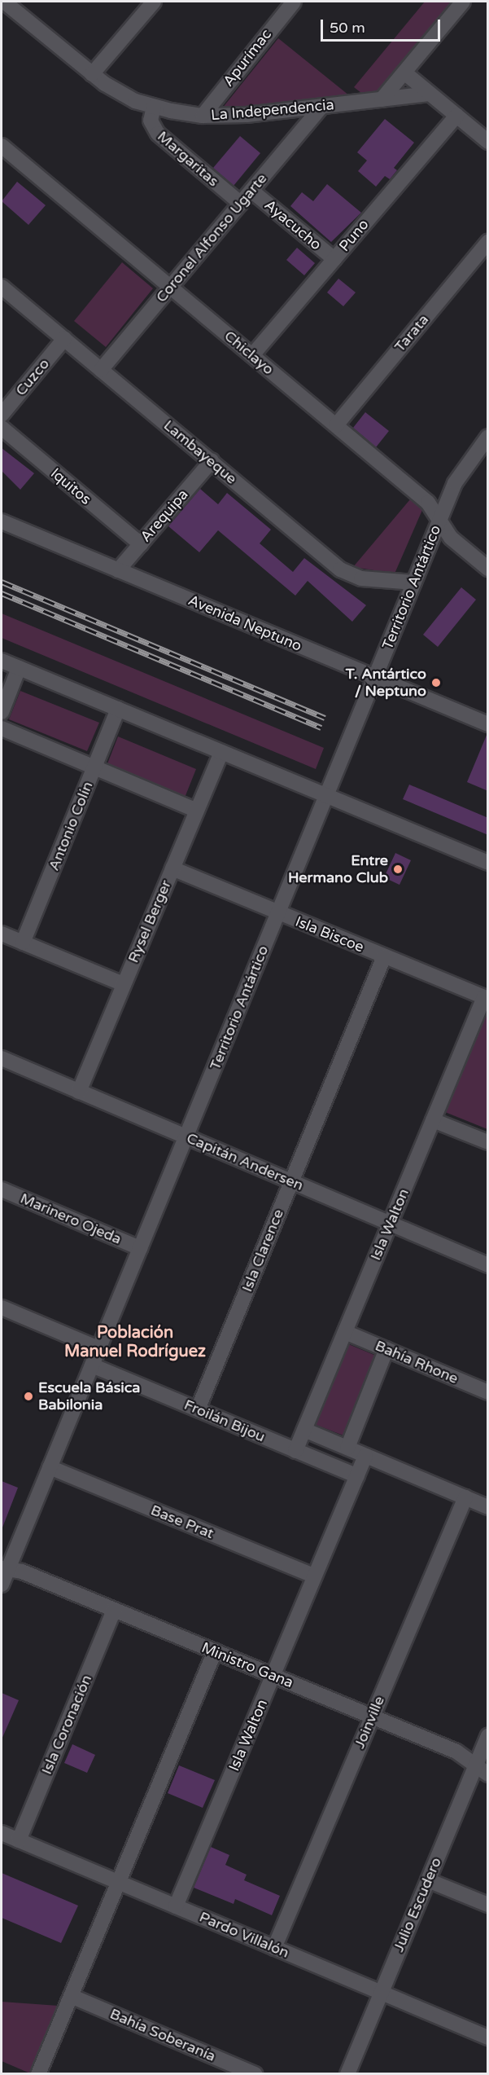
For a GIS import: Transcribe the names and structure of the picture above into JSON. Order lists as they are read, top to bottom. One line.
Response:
{"streets":{"street":["Apurímac","La Independencia","Margaritas","Ayacucho","Puno","Coronel Alfonso Ugarte","Tarata","Chiclayo","Cuzco","Lambayeque","Iquitos","Arequipa","Territorio Antártico","Avenida Neptuno","Antonio Colín","Rysel Berger","Isla Biscoe","Capitán Andersen","Marinero Ojeda","Isla Walton","Isla Clarence","Bahía Rhone","Froilán Bijou","Base Prat","Ministro Gana","Joinville","Isla Coronación","Julio Escudero","Pardo Villalón","Bahía Soberanía"]},"crossings":[["Apurímac","La Independencia"],["La Independencia","Margaritas"],["La Independencia","Coronel Alfonso Ugarte"],["Margaritas","Coronel Alfonso Ugarte"],["Ayacucho","Puno"],["Ayacucho","Coronel Alfonso Ugarte"],["Puno","Chiclayo"],["Coronel Alfonso Ugarte","Chiclayo"],["Coronel Alfonso Ugarte","Lambayeque"],["Tarata","Chiclayo"],["Chiclayo","Territorio Antártico"],["Cuzco","Lambayeque"],["Lambayeque","Arequipa"],["Lambayeque","Territorio Antártico"],["Iquitos","Arequipa"],["Arequipa","Avenida Neptuno"],["Territorio Antártico","Avenida Neptuno"],["Territorio Antártico","Isla Biscoe"],["Territorio Antártico","Capitán Andersen"],["Territorio Antártico","Marinero Ojeda"],["Territorio Antártico","Froilán Bijou"],["Territorio Antártico","Base Prat"],["Territorio Antártico","Ministro Gana"],["Rysel Berger","Isla Biscoe"],["Rysel Berger","Capitán Andersen"],["Isla Biscoe","Isla Walton"],["Isla Biscoe","Isla Clarence"],["Capitán Andersen","Isla Walton"],["Capitán Andersen","Isla Clarence"],["Isla Walton","Bahía Rhone"],["Isla Walton","Froilán Bijou"],["Isla Walton","Base Prat"],["Isla Walton","Ministro Gana"],["Isla Walton","Pardo Villalón"],["Isla Clarence","Froilán Bijou"],["Ministro Gana","Joinville"],["Ministro Gana","Isla Coronación"],["Ministro Gana","Julio Escudero"],["Joinville","Pardo Villalón"],["Isla Coronación","Pardo Villalón"],["Julio Escudero","Pardo Villalón"]],"districts":["Población Manuel Rodríguez"],"places":["T. Antártico / Neptuno","Entre Hermano Club","Escuela Básica Babilonia"],"scale_bar":"50 m"}
